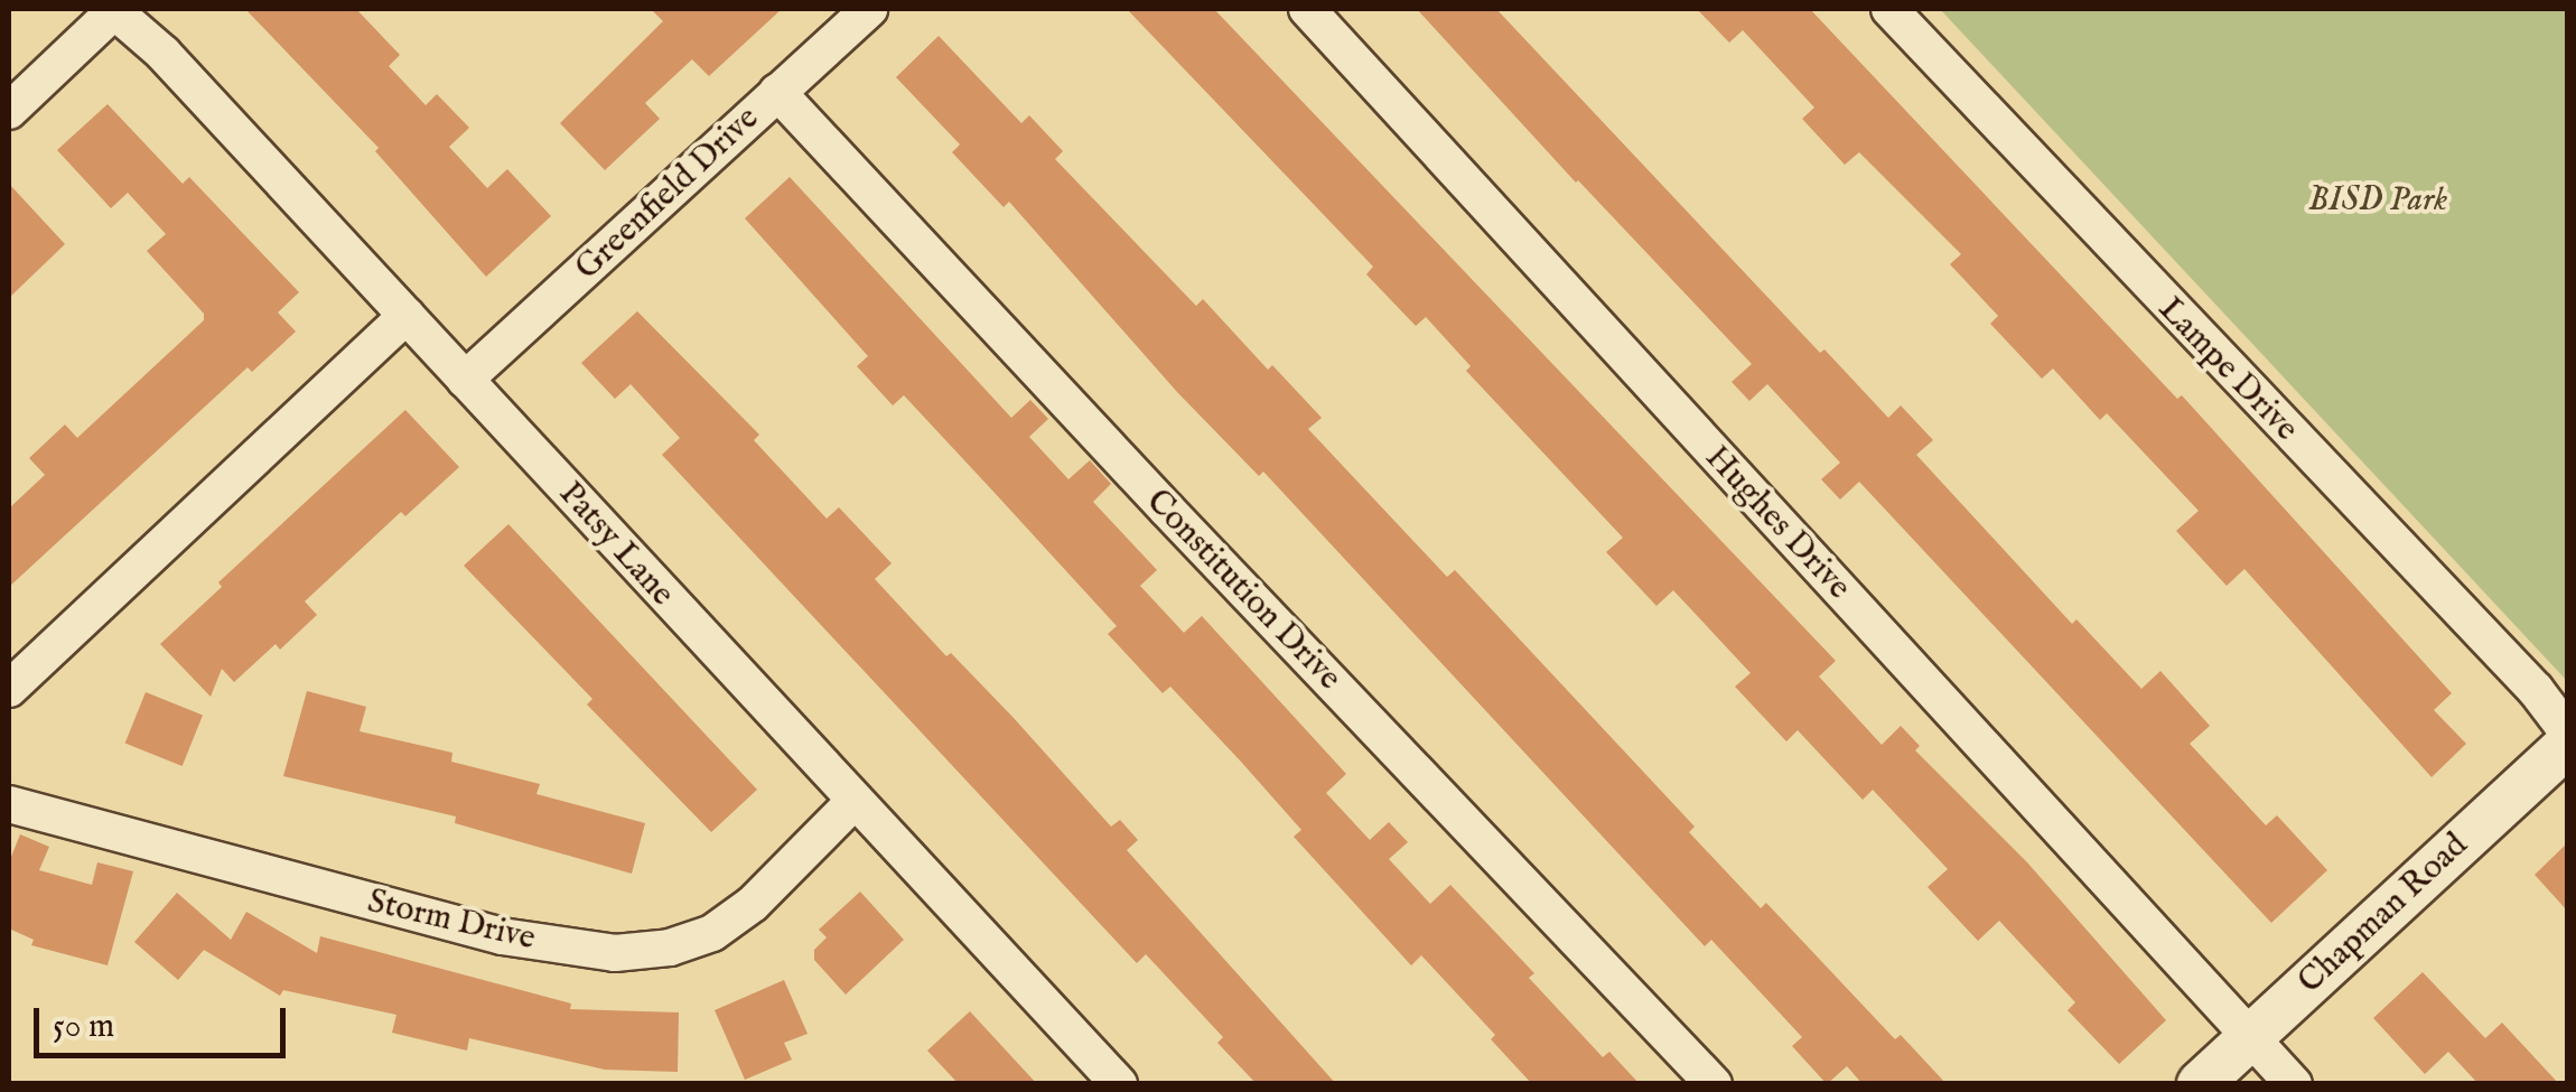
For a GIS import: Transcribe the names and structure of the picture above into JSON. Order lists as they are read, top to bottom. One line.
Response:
{"streets":{"street":["Greenfield Drive","Lampe Drive","Hughes Drive","Patsy Lane","Constitution Drive","Chapman Road","Storm Drive"]},"crossings":[["Greenfield Drive","Patsy Lane"],["Greenfield Drive","Constitution Drive"],["Hughes Drive","Chapman Road"],["Patsy Lane","Storm Drive"]],"parks":["BISD Park"],"scale_bar":"50 m"}
